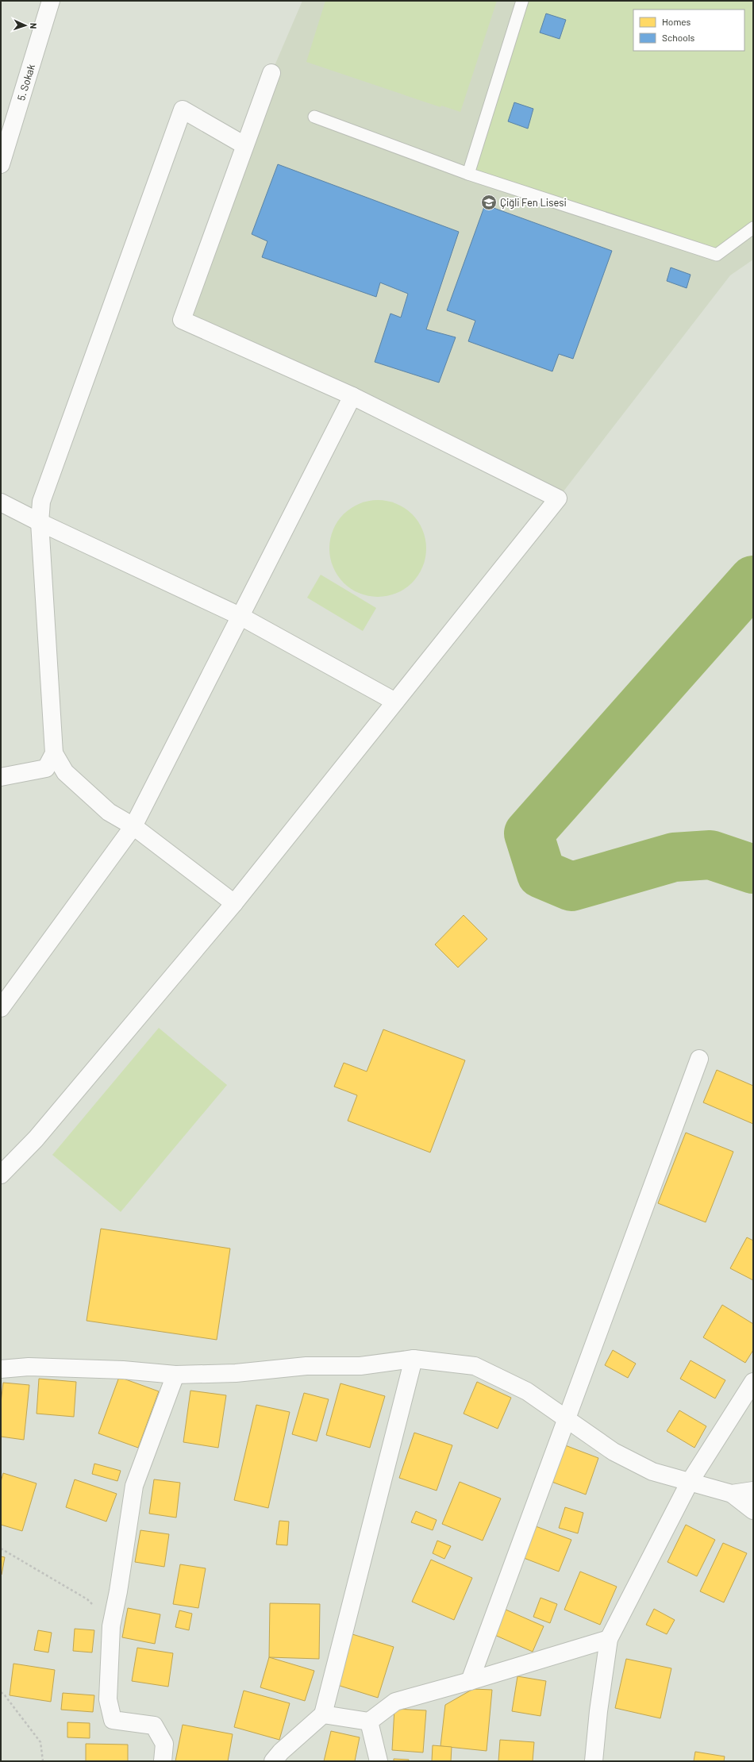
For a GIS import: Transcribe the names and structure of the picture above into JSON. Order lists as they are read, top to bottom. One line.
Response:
{"streets":{"street":["5. Sokak"]},"places":{"school or university":["Çiğli Fen Lisesi"]},"legend":["Homes","Schools"],"north":"right"}
